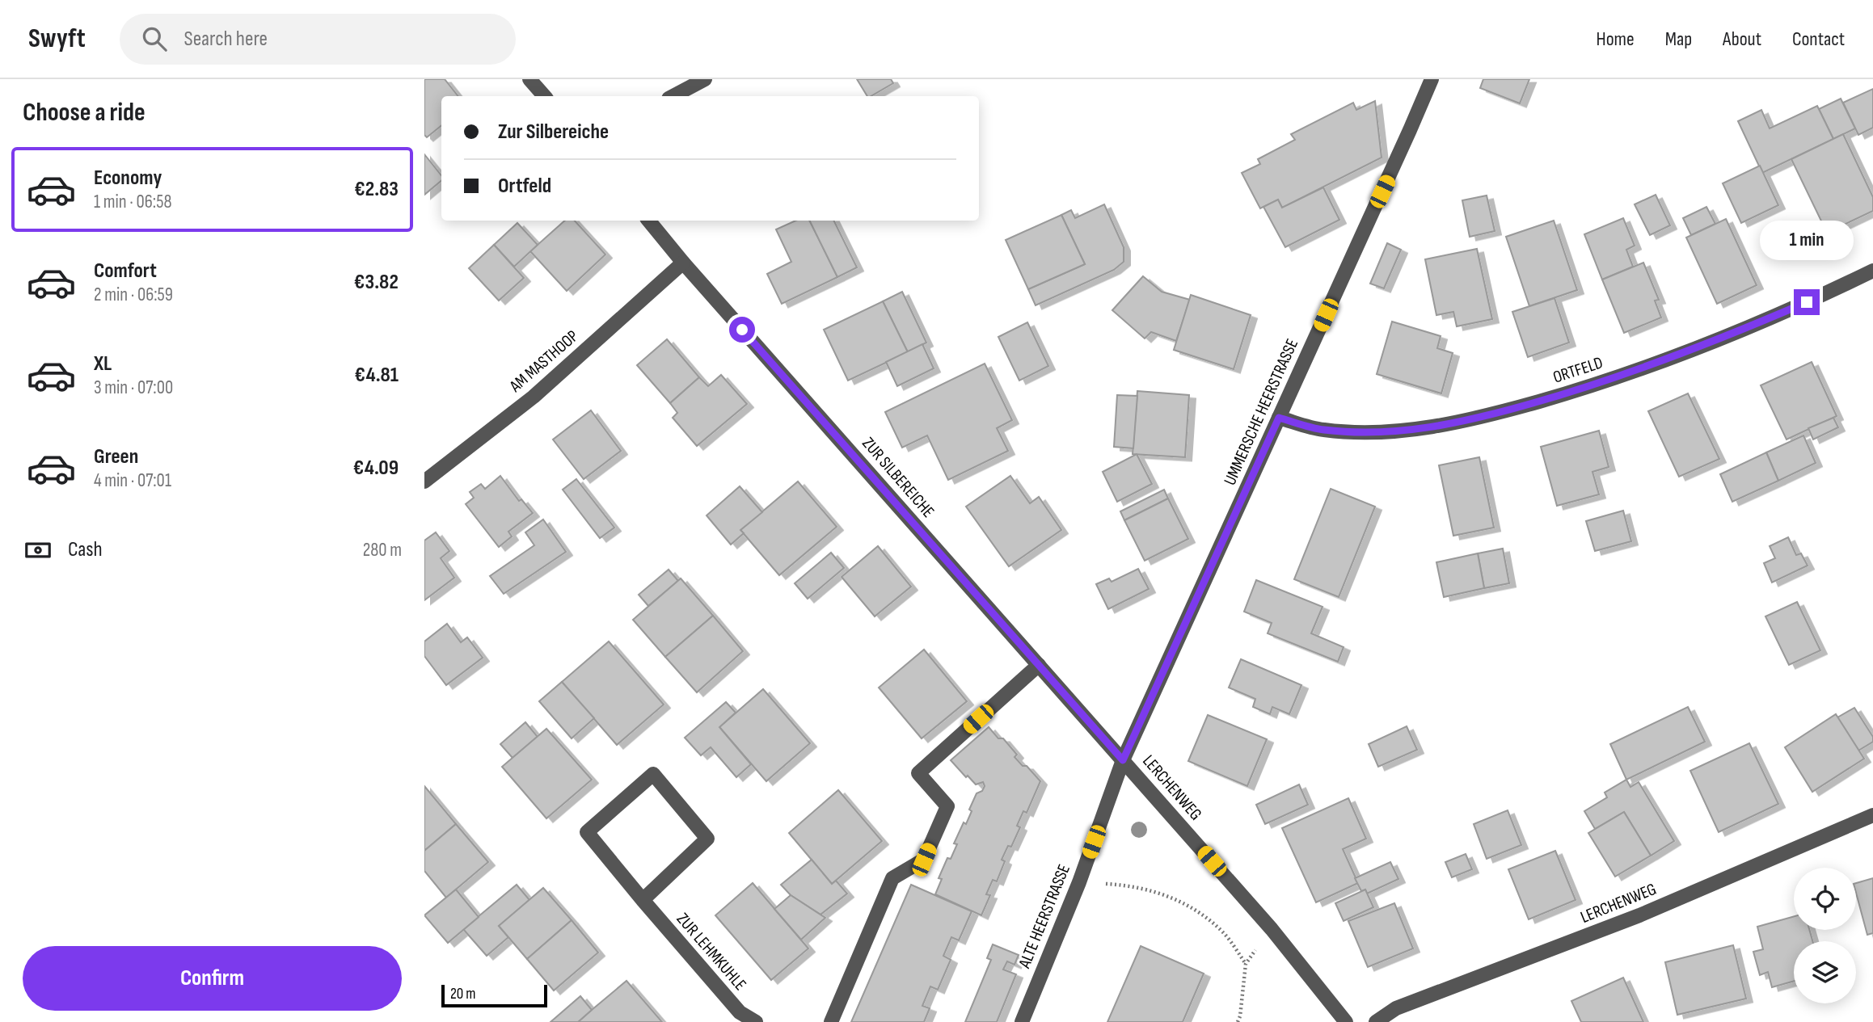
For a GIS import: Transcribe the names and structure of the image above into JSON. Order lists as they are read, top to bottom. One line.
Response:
{"streets":{"street":["AM MASTHOOP","ORTFELD","UMMERSCHE HEERSTRASSE","ZUR SILBEREICHE","LERCHENWEG","ALTE HEERSTRASSE","ZUR LEHMKUHLE"]},"crossings":[["AM MASTHOOP","ZUR SILBEREICHE"],["ORTFELD","UMMERSCHE HEERSTRASSE"],["UMMERSCHE HEERSTRASSE","ZUR SILBEREICHE"],["UMMERSCHE HEERSTRASSE","LERCHENWEG"],["UMMERSCHE HEERSTRASSE","ALTE HEERSTRASSE"],["ZUR SILBEREICHE","LERCHENWEG"],["ZUR SILBEREICHE","ALTE HEERSTRASSE"],["LERCHENWEG","ALTE HEERSTRASSE"]],"scale_bar":"20 m","page":{"header":"Swyft","search":"Search here","nav":["Home","Map","About","Contact"],"heading":"Choose a ride","banner":["Zur Silbereiche","Ortfeld"],"list":[{"name":"Economy","note":"1 min · 06:58","value":"€2.83"},{"name":"Comfort","note":"2 min · 06:59","value":"€3.82"},{"name":"XL","note":"3 min · 07:00","value":"€4.81"},{"name":"Green","note":"4 min · 07:01","value":"€4.09"}],"bubble":"1 min","pay":["Cash","280 m"],"buttons":"Confirm","scale":"20 m"}}
